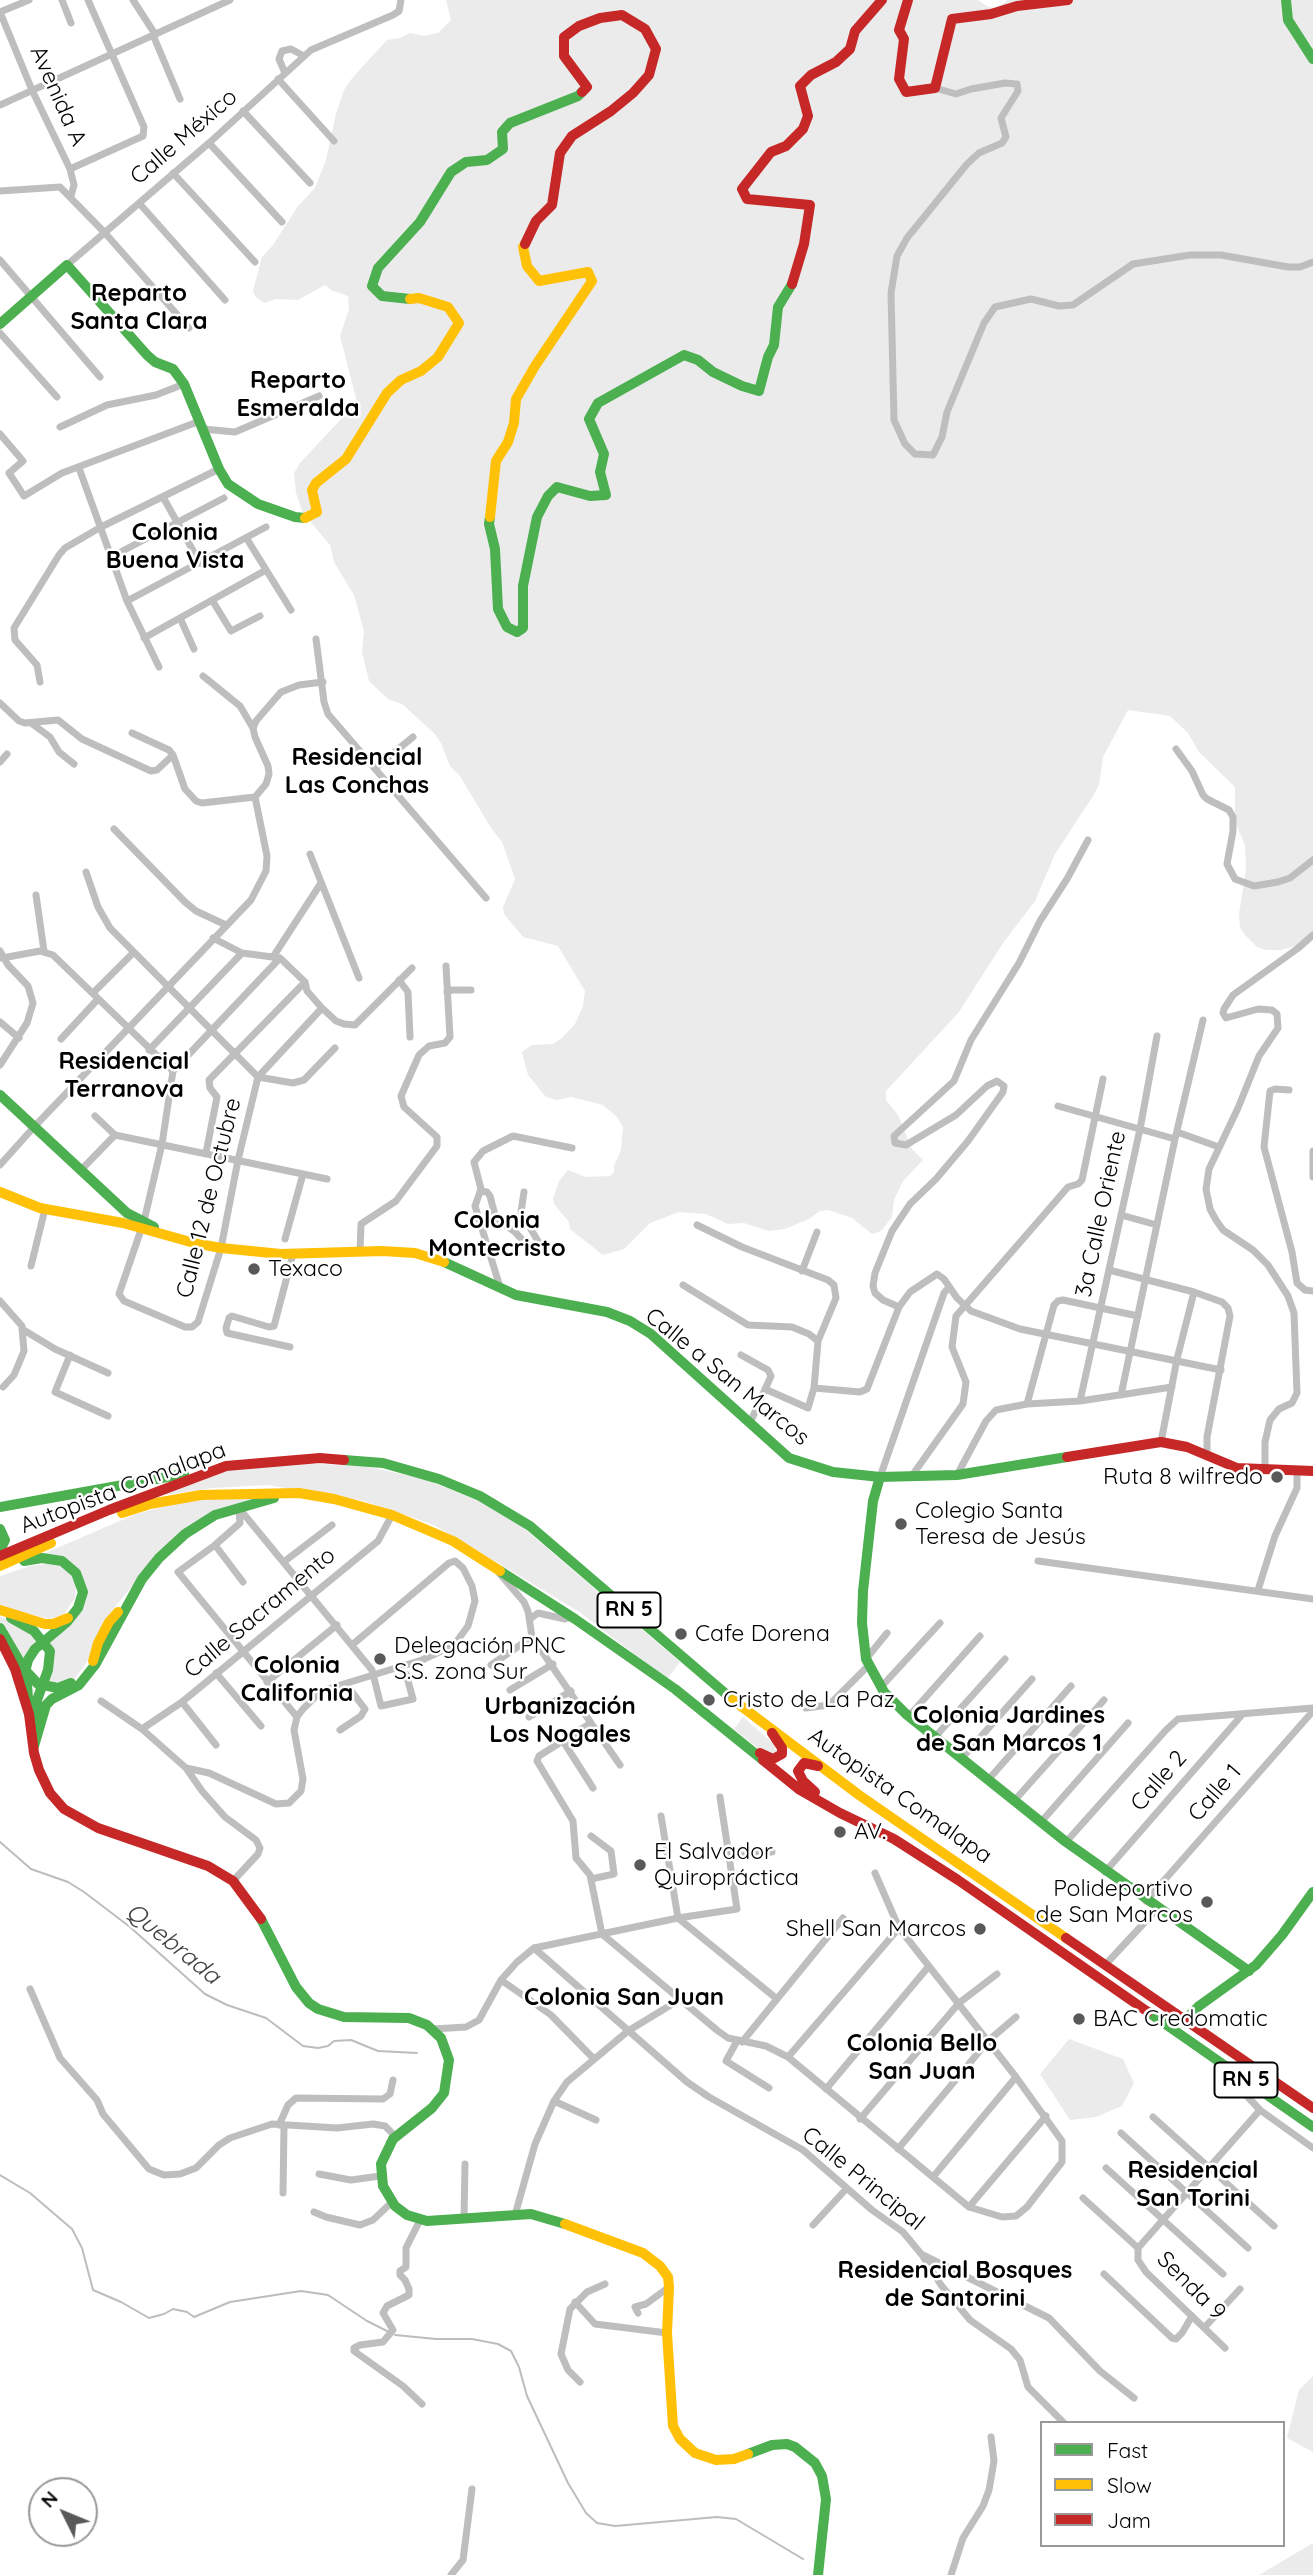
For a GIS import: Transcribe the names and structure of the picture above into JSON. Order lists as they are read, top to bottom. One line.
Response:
{"streets":{"main road":["Calle México","Calle a San Marcos","Autopista Comalapa","RN 5"],"street":["Avenida A","Calle 12 de Octubre","3a Calle Oriente","Calle Sacramento","Calle 2","Calle 1","Calle Principal","Senda 9"]},"crossings":[["Calle 12 de Octubre","Calle a San Marcos"],["Autopista Comalapa","Calle Sacramento"]],"districts":["Reparto Santa Clara","Reparto Esmeralda","Colonia Buena Vista","Residencial Las Conchas","Residencial Terranova","Colonia Montecristo","Colonia California","Urbanización Los Nogales","Colonia Jardines de San Marcos 1","Colonia San Juan","Colonia Bello San Juan","Residencial San Torini","Residencial Bosques de Santorini"],"water":["Quebrada"],"places":["Texaco","Ruta 8 wilfredo","Colegio Santa Teresa de Jesús","Cafe Dorena","Delegación PNC S.S. zona Sur","Cristo de La Paz","AV.","El Salvador Quiropráctica","Polideportivo de San Marcos","Shell San Marcos","BAC Credomatic"],"legend":["Fast","Slow","Jam"],"north":"top left"}
